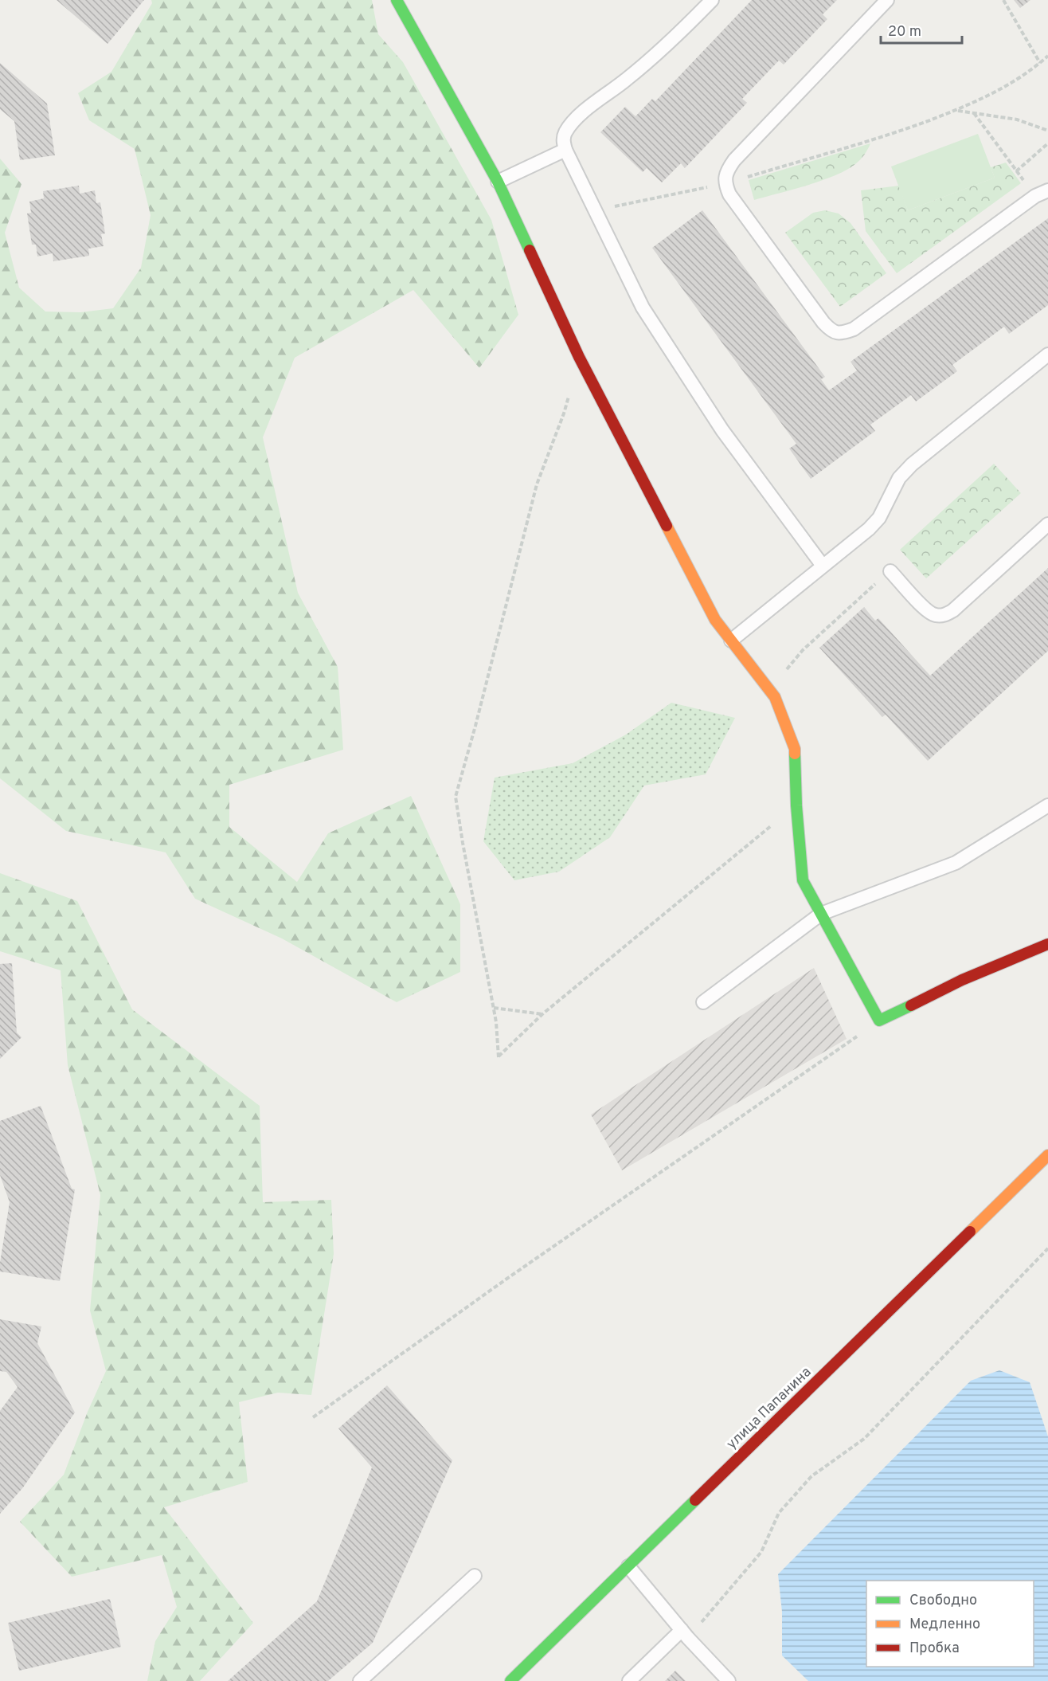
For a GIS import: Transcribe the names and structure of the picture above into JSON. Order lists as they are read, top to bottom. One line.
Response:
{"streets":{"street":["улица Папанина"]},"legend":["Свободно","Медленно","Пробка"],"scale_bar":"20 m"}
